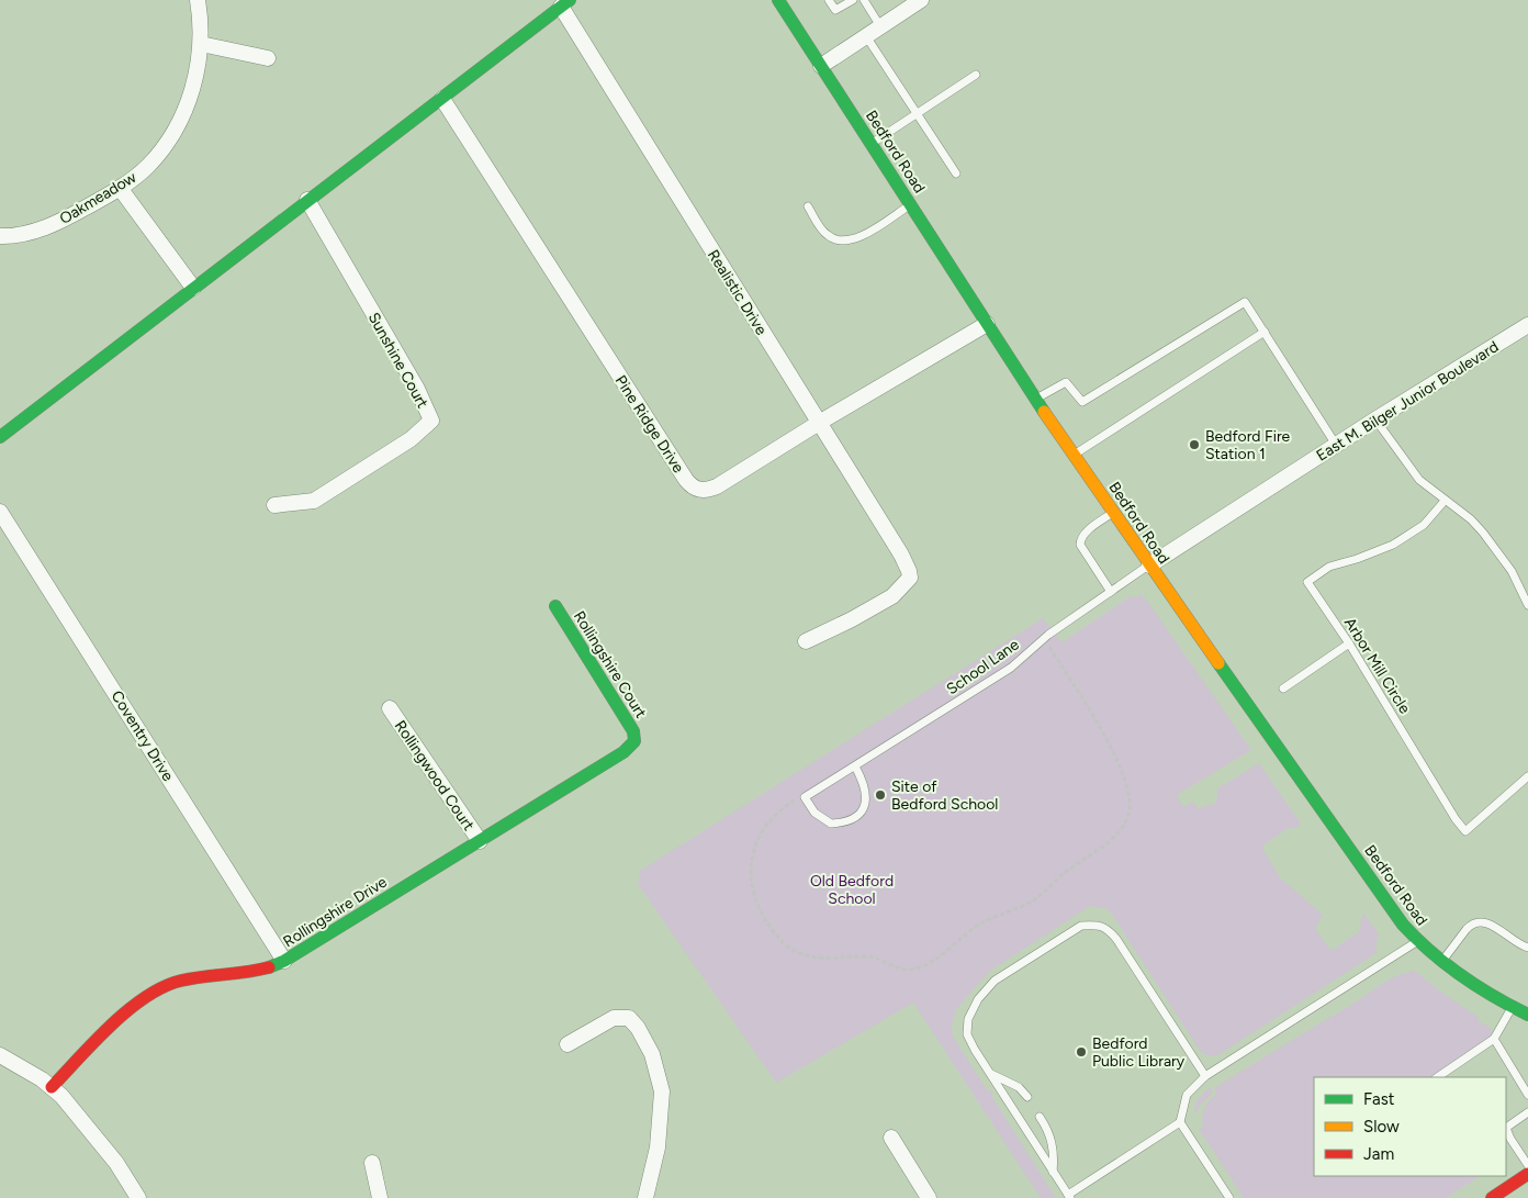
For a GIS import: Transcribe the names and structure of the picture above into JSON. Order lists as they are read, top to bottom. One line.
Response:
{"streets":{"street":["Bedford Road","Oakmeadow","Realistic Drive","Sunshine Court","East M. Bilger Junior Boulevard","Pine Ridge Drive","Rollingshire Court","Coventry Drive","Rollingwood Court","Rollingshire Drive"],"lane":["Arbor Mill Circle","School Lane"]},"crossings":[["Bedford Road","East M. Bilger Junior Boulevard"],["Bedford Road","Pine Ridge Drive"],["Bedford Road","School Lane"],["Realistic Drive","Pine Ridge Drive"],["East M. Bilger Junior Boulevard","School Lane"],["Rollingshire Court","Rollingshire Drive"],["Coventry Drive","Rollingshire Drive"],["Rollingwood Court","Rollingshire Drive"]],"parks":["Old Bedford School"],"places":["Bedford Fire Station 1","Site of Bedford School","Bedford Public Library"],"legend":["Fast","Slow","Jam"]}
